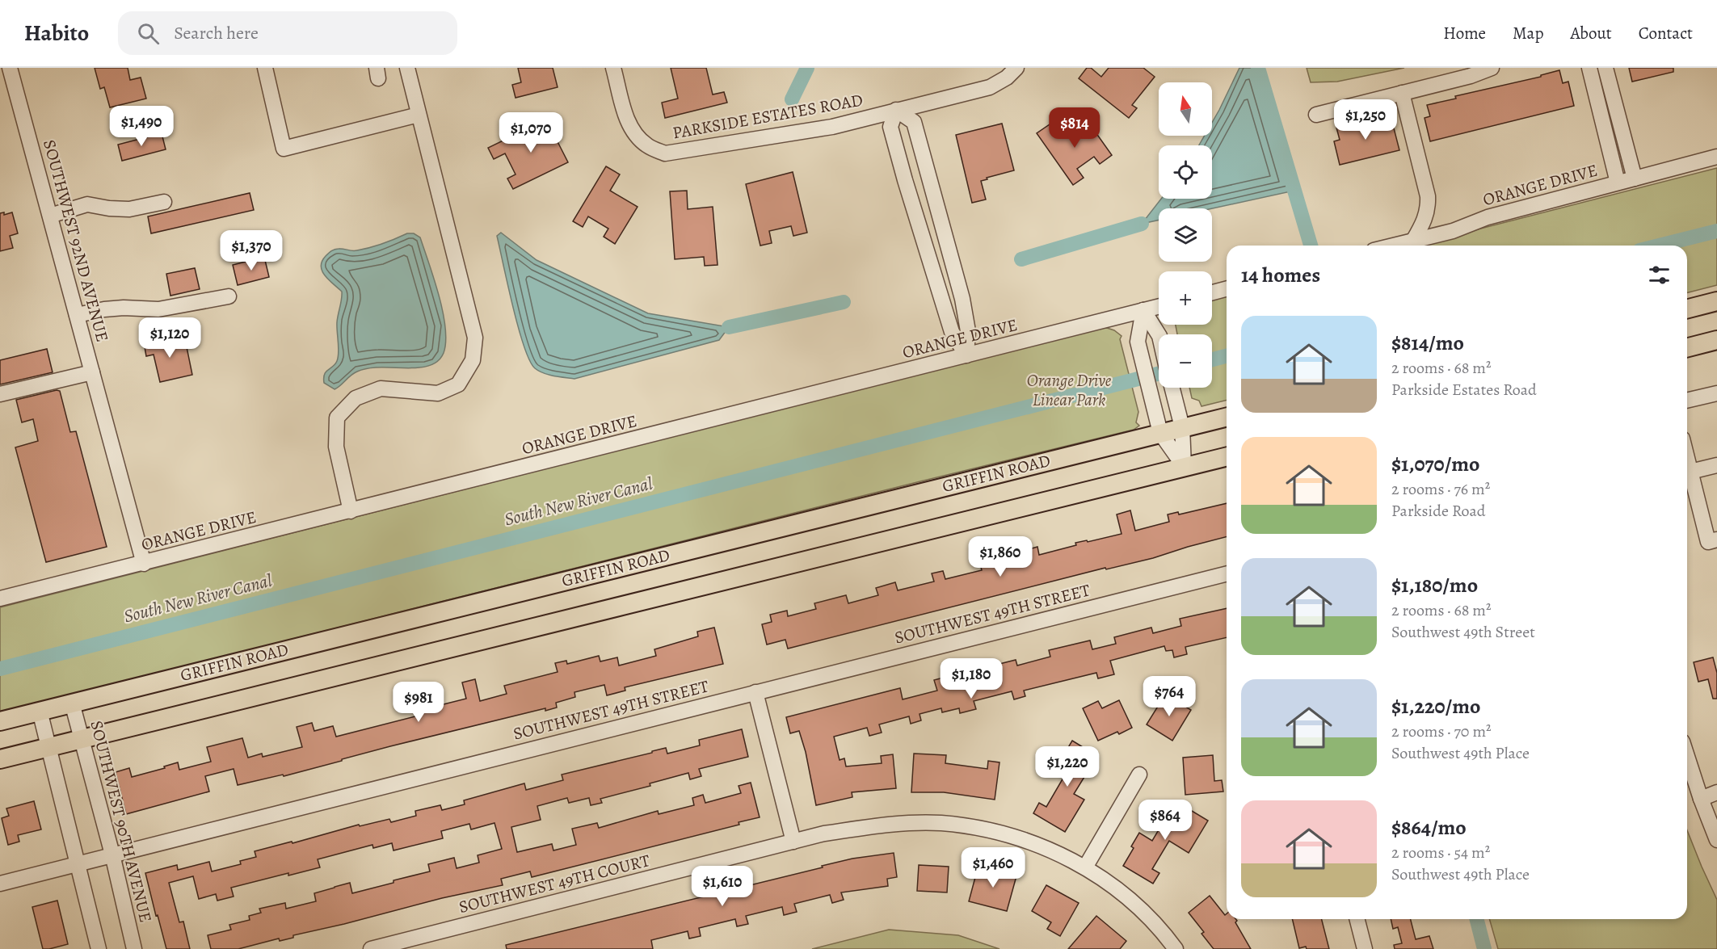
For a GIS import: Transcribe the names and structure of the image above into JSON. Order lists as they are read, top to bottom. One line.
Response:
{"streets":{"main road":["GRIFFIN ROAD"],"street":["PARKSIDE ESTATES ROAD","ORANGE DRIVE","SOUTHWEST 92ND AVENUE","SOUTHWEST 49TH STREET","SOUTHWEST 90TH AVENUE","SOUTHWEST 49TH COURT"]},"crossings":[["ORANGE DRIVE","SOUTHWEST 92ND AVENUE"],["GRIFFIN ROAD","SOUTHWEST 90TH AVENUE"],["SOUTHWEST 49TH STREET","SOUTHWEST 90TH AVENUE"]],"water":["South New River Canal"],"parks":["Orange Drive Linear Park"],"north":"top","page":{"header":"Habito","search":"Search here","nav":["Home","Map","About","Contact"],"map_buttons":["+","−"],"price":["$1,250","$1,490","$814","$1,070","$1,370","$1,120","$1,860","$1,180","$764","$981","$1,220","$864","$1,460","$1,610"],"heading":"14 homes","list":[{"name":"$814/mo","note":"2 rooms · 68 m² · Parkside Estates Road"},{"name":"$1,070/mo","note":"2 rooms · 76 m² · Parkside Road"},{"name":"$1,180/mo","note":"2 rooms · 68 m² · Southwest 49th Street"},{"name":"$1,220/mo","note":"2 rooms · 70 m² · Southwest 49th Place"},{"name":"$864/mo","note":"2 rooms · 54 m² · Southwest 49th Place"}]}}
